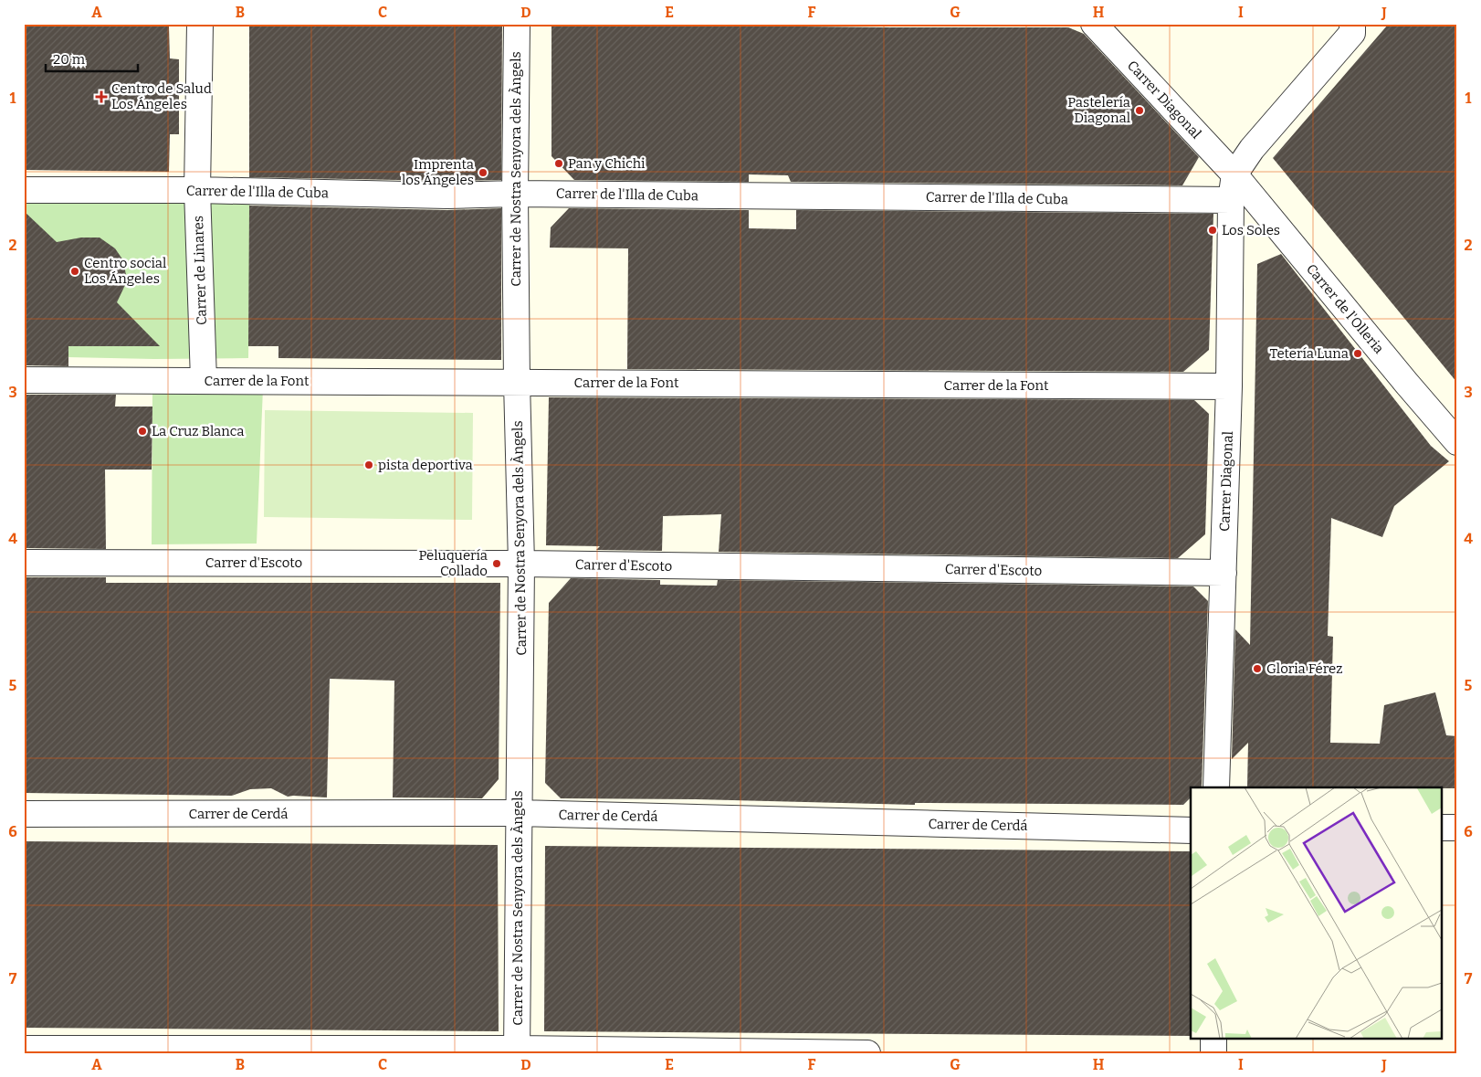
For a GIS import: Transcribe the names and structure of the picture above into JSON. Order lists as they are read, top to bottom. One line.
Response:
{"streets":{"street":["Carrer Diagonal","Carrer de Nostra Senyora dels Àngels","Carrer de l'Illa de Cuba","Carrer de Linares","Carrer de l'Olleria","Carrer de la Font","Carrer d'Escoto","Carrer de Cerdá"]},"crossings":[["Carrer Diagonal","Carrer de l'Illa de Cuba"],["Carrer Diagonal","Carrer de l'Olleria"],["Carrer Diagonal","Carrer de la Font"],["Carrer Diagonal","Carrer d'Escoto"],["Carrer de Nostra Senyora dels Àngels","Carrer de l'Illa de Cuba"],["Carrer de Nostra Senyora dels Àngels","Carrer de la Font"],["Carrer de Nostra Senyora dels Àngels","Carrer d'Escoto"],["Carrer de Nostra Senyora dels Àngels","Carrer de Cerdá"],["Carrer de l'Illa de Cuba","Carrer de Linares"],["Carrer de Linares","Carrer de la Font"]],"places":{"health":["Centro de Salud Los Ángeles"],"other":["Pastelería Diagonal","Pan y Chichi","Imprenta los Ángeles","Los Soles","Centro social Los Ángeles","Tetería Luna","La Cruz Blanca","pista deportiva","Peluquería Collado","Gloria Férez"]},"scale_bar":"20 m","grid":{"columns":["A","B","C","D","E","F","G","H","I","J"],"rows":["1","2","3","4","5","6","7"]}}
